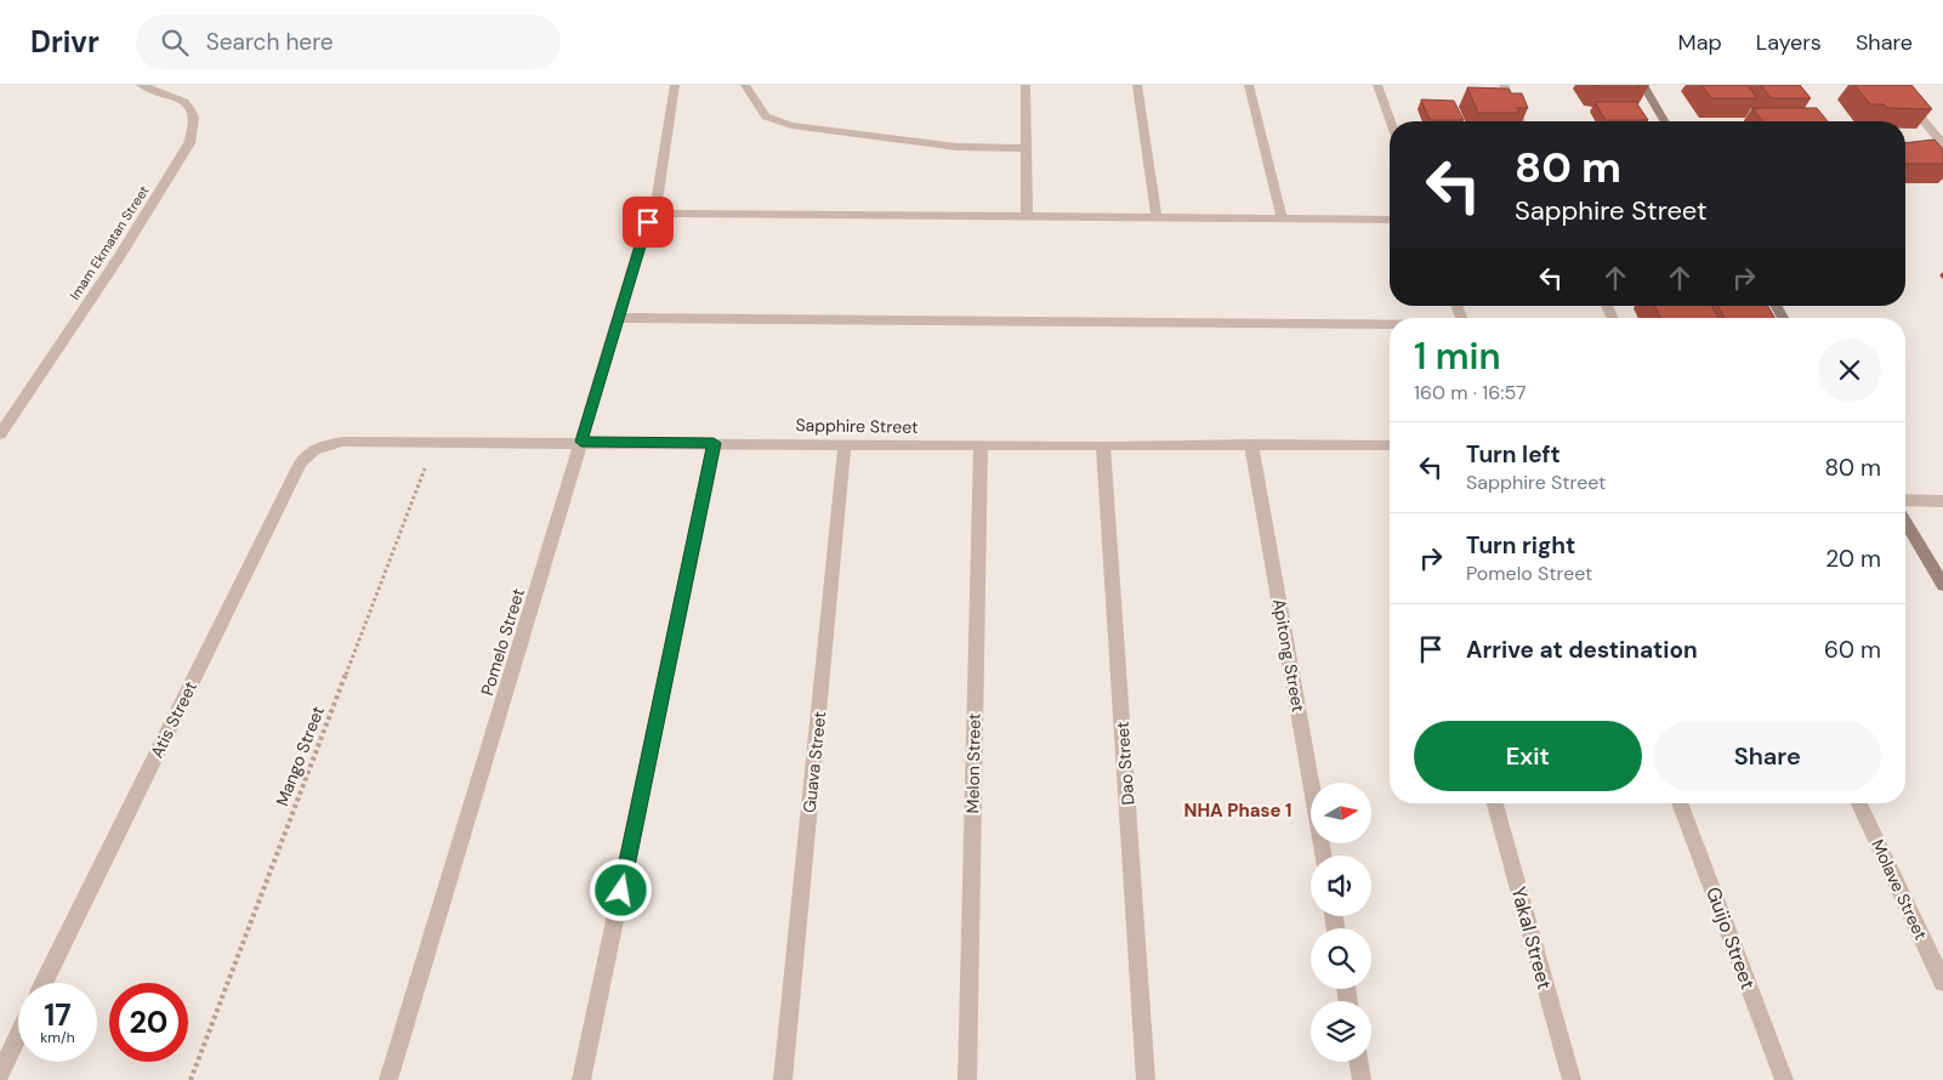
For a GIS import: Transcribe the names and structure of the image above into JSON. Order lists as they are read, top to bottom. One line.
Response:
{"streets":{"street":["Imam Ekmatan Street","Sapphire Street","Pomelo Street","Apitong Street","Atis Street","Guava Street","Melon Street","Dao Street","Molave Street","Yakal Street","Guijo Street"],"path":["Mango Street"]},"crossings":[["Sapphire Street","Pomelo Street"],["Sapphire Street","Apitong Street"],["Sapphire Street","Atis Street"],["Sapphire Street","Mango Street"],["Sapphire Street","Guava Street"],["Sapphire Street","Melon Street"],["Sapphire Street","Dao Street"]],"districts":["NHA Phase 1"],"north":"right","page":{"header":"Drivr","search":"Search here","nav":["Map","Layers","Share"],"turn":["80 m","Sapphire Street"],"heading":["1 min","160 m · 16:57"],"list":[{"name":"Turn left","note":"Sapphire Street","value":"80 m"},{"name":"Turn right","note":"Pomelo Street","value":"20 m"},{"name":"Arrive at destination","value":"60 m"}],"buttons":["Exit","Share"],"speed":"17 km/h","limit":"20"}}
